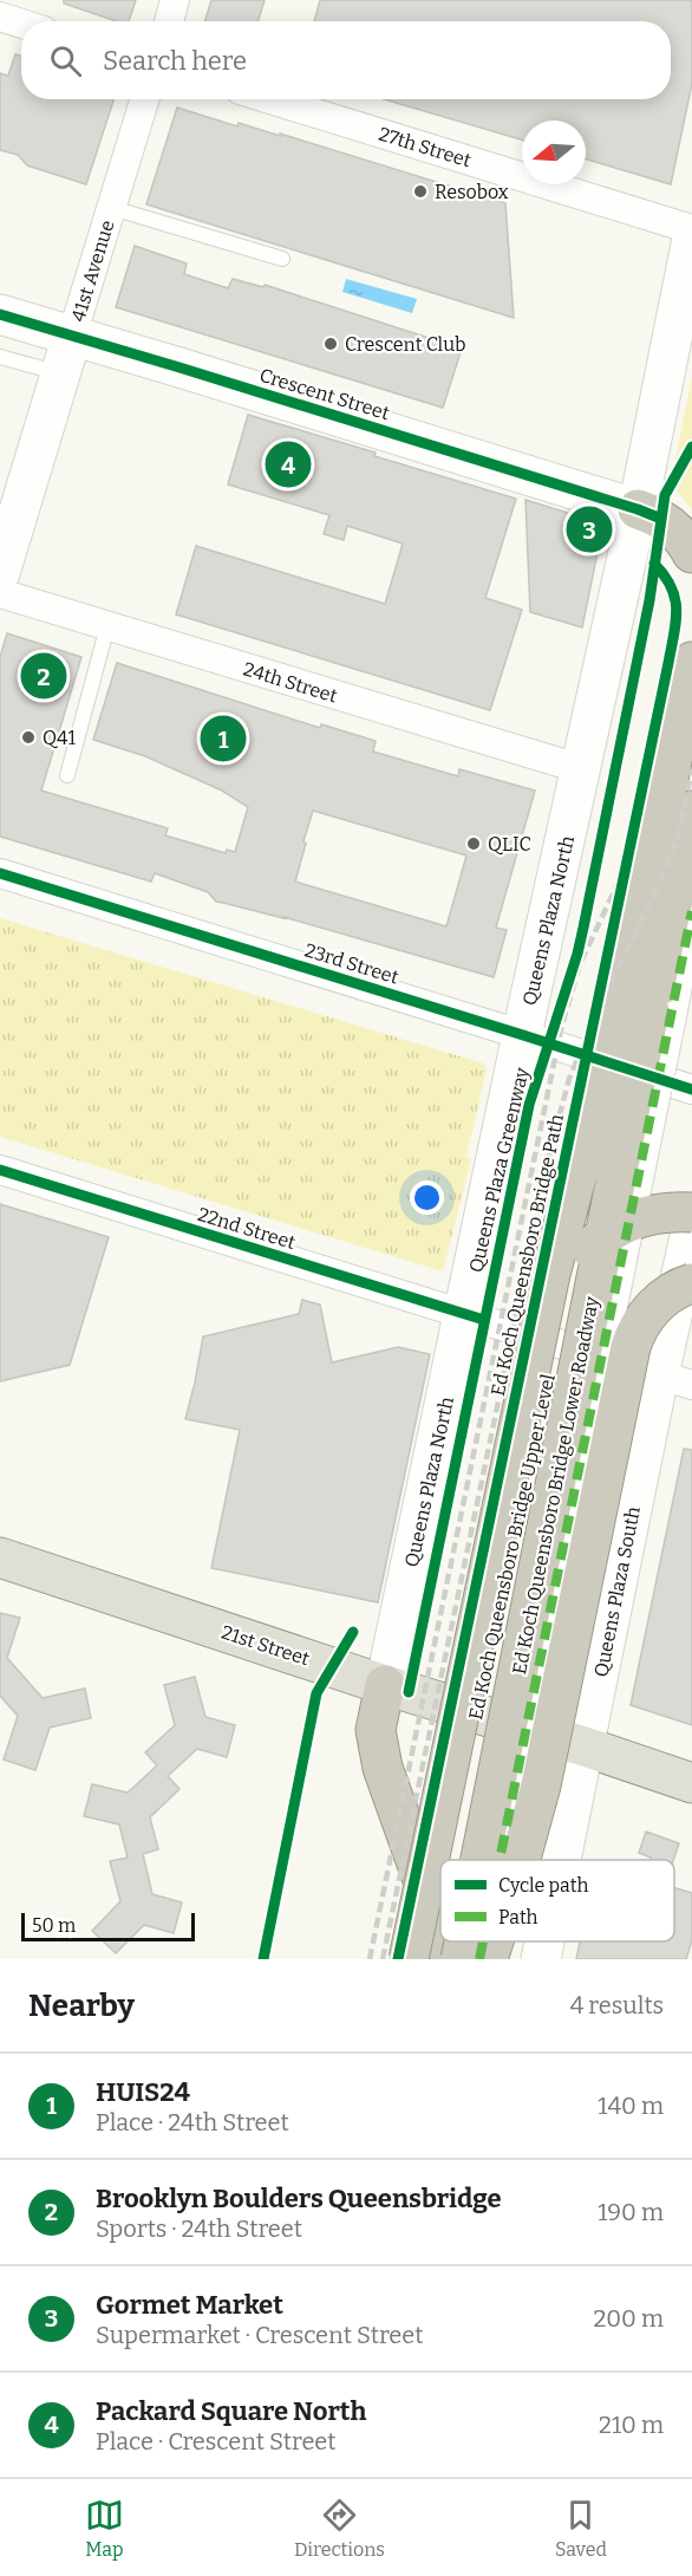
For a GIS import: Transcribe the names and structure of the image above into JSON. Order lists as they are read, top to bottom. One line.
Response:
{"streets":{"highway":["Ed Koch Queensboro Bridge Lower Roadway","Ed Koch Queensboro Bridge Upper Level"],"main road":["41st Avenue","Crescent Street","Queens Plaza North","Queens Plaza South","21st Street"],"street":["27th Street","24th Street","23rd Street","22nd Street"],"cycle path":["Queens Plaza Greenway","Ed Koch Queensboro Bridge Path"]},"crossings":[["41st Avenue","Crescent Street"],["Crescent Street","Queens Plaza North"],["24th Street","Queens Plaza North"],["Queens Plaza North","23rd Street"],["Queens Plaza North","22nd Street"],["Queens Plaza North","21st Street"],["22nd Street","Queens Plaza South"],["Queens Plaza South","21st Street"]],"places":["Resobox","Crescent Club","Q41","QLIC"],"legend":["Cycle path","Path"],"scale_bar":"50 m","north":"left","page":{"search":"Search here","pins":["4","3","2","1"],"scale":"50 m","heading":["Nearby","4 results"],"list":[{"mark":"1","name":"HUIS24","note":"Place · 24th Street","value":"140 m"},{"mark":"2","name":"Brooklyn Boulders Queensbridge","note":"Sports · 24th Street","value":"190 m"},{"mark":"3","name":"Gormet Market","note":"Supermarket · Crescent Street","value":"200 m"},{"mark":"4","name":"Packard Square North","note":"Place · Crescent Street","value":"210 m"}],"nav":["Map","Directions","Saved"]}}
